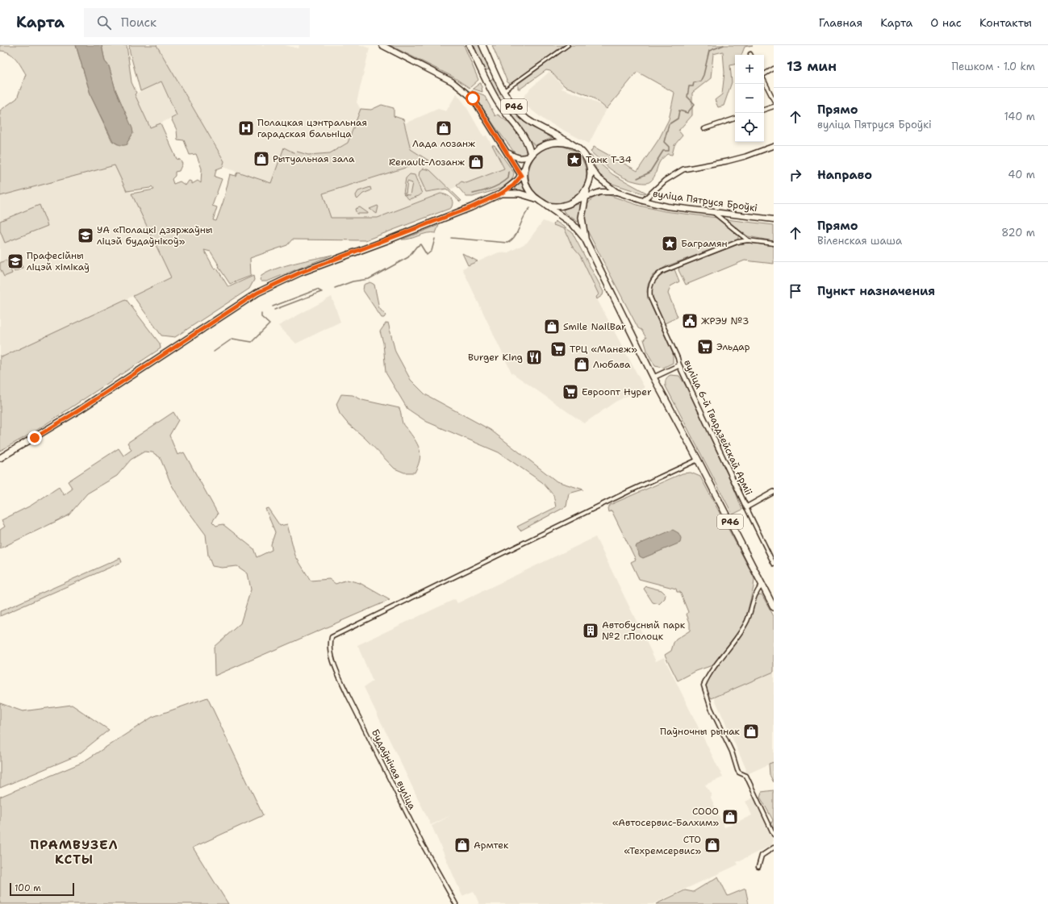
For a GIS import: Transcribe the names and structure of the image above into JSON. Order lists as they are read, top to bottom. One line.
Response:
{"streets":{"main road":["Р46","вуліца Пятруся Броўкі"],"street":["вуліца 6-й Гвардзейскай Арміі","Будаўнічая вуліца"]},"crossings":[["Р46","вуліца Пятруся Броўкі"],["Р46","Будаўнічая вуліца"]],"districts":["ПРАМВУЗЕЛ КСТЫ"],"places":{"hospital":["Полацкая цэнтральная гарадская бальніца"],"shop":["Лада лозанж","Рытуальная зала","Renault-Лозанж","Smile NailBar","Любава","Паўночны рынак","СООО «Автосервис-Балхим»","Армтек","СТО «Техремсервис»"],"place":["Танк Т-34","Баграмян"],"school or university":["УА «Полацкі дзяржаўны ліцэй будаўнікоў»","Прафесійны ліцэй хімікаў"],"public building":["ЖРЭУ №3"],"supermarket":["Эльдар","ТРЦ «Манеж»","Евроопт Hyper"],"restaurant":["Burger King"],"building":["Автобусный парк №2 г.Полоцк"]},"scale_bar":"100 m","page":{"header":"Карта","search":"Поиск","nav":["Главная","Карта","О нас","Контакты"],"heading":["13 мин","Пешком · 1.0 km"],"map_buttons":["+","−"],"list":[["Прямо","вуліца Пятруся Броўкі","140 m"],["Направо","40 m"],["Прямо","Віленская шаша","820 m"],"Пункт назначения"],"scale":"100 m"}}
